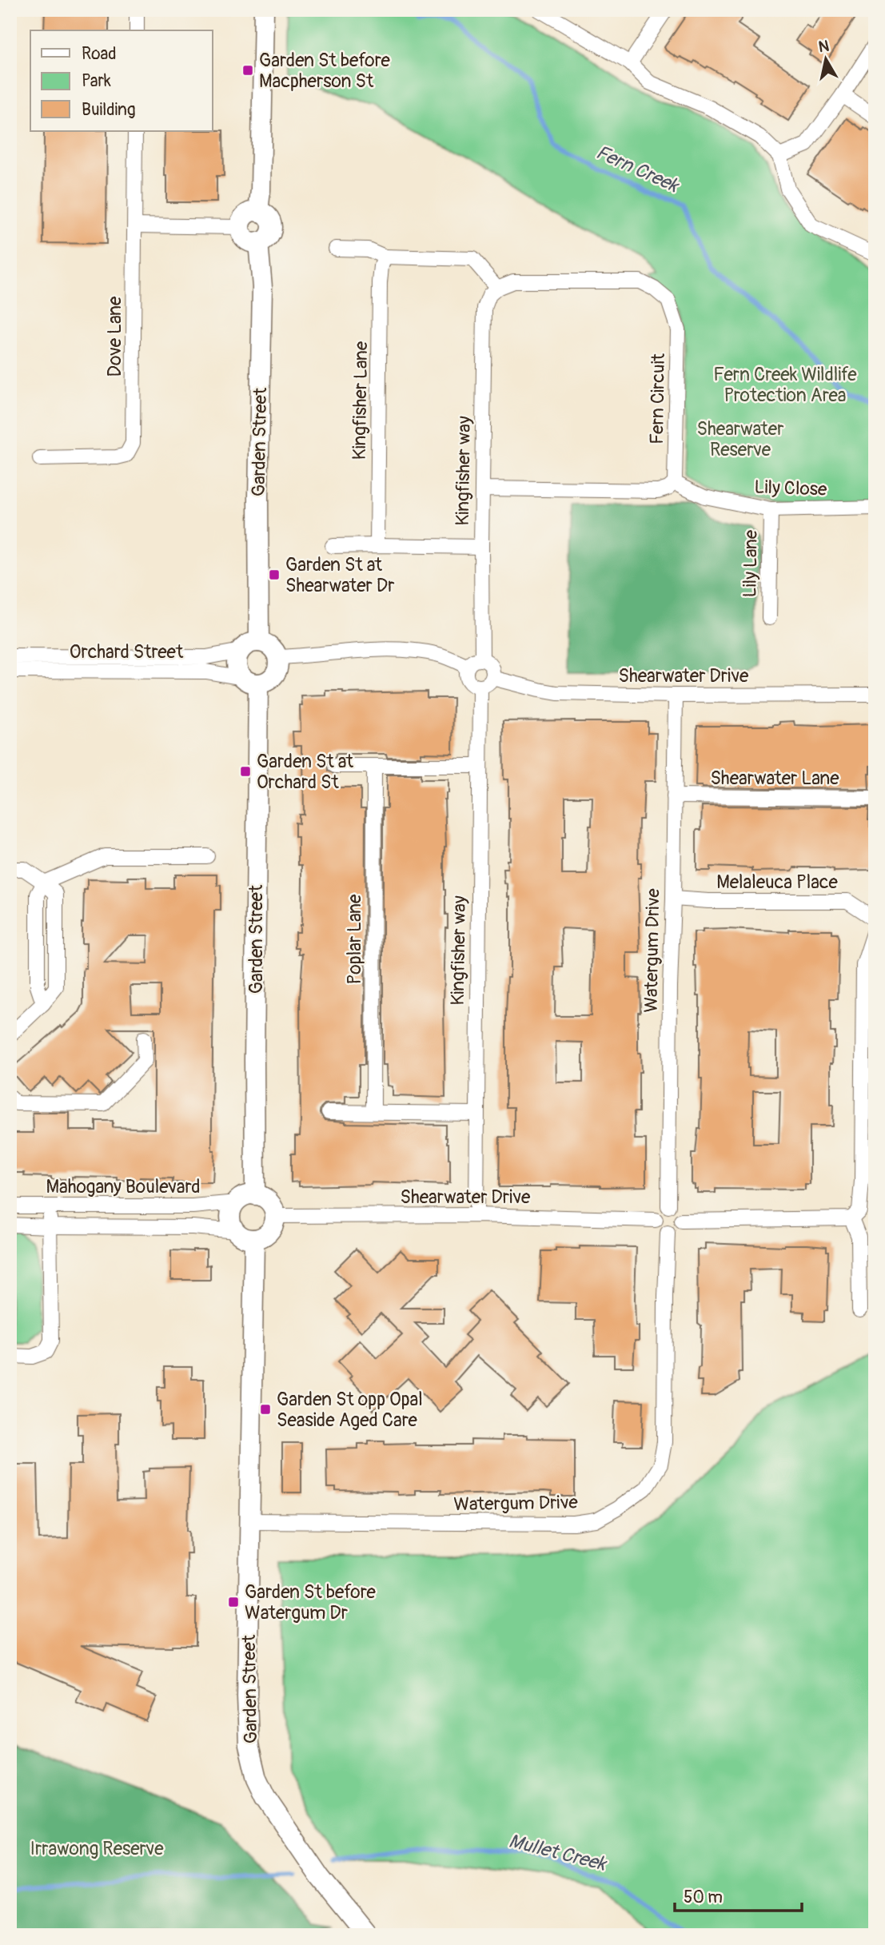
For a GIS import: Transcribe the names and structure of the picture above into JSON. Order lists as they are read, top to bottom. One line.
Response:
{"streets":{"street":["Dove Lane","Fern Circuit","Kingfisher Lane","Garden Street","Kingfisher way","Lily Close","Lily Lane","Orchard Street","Shearwater Drive","Shearwater Lane","Melaleuca Place","Poplar Lane","Watergum Drive","Mahogany Boulevard"]},"crossings":[["Fern Circuit","Kingfisher way"],["Fern Circuit","Lily Close"],["Garden Street","Orchard Street"],["Garden Street","Shearwater Drive"],["Garden Street","Watergum Drive"],["Garden Street","Mahogany Boulevard"],["Kingfisher way","Shearwater Drive"],["Lily Close","Lily Lane"],["Shearwater Drive","Watergum Drive"],["Shearwater Drive","Mahogany Boulevard"],["Shearwater Lane","Watergum Drive"],["Melaleuca Place","Watergum Drive"]],"water":["Fern Creek","Mullet Creek"],"parks":["Fern Creek Wildlife Protection Area","Shearwater Reserve","Irrawong Reserve"],"places":{"transit":["Garden St before Macpherson St","Garden St at Shearwater Dr","Garden St at Orchard St","Garden St opp Opal Seaside Aged Care","Garden St before Watergum Dr"]},"legend":["Road","Park","Building"],"scale_bar":"50 m","north":"top"}
